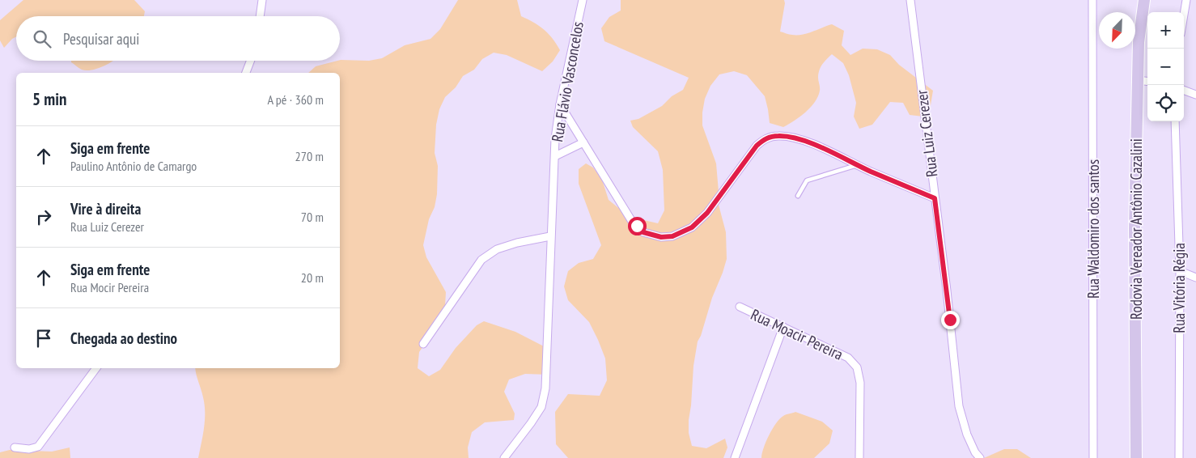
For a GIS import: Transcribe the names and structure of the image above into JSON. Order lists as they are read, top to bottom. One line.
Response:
{"streets":{"main road":["Rodovia Vereador Antônio Cazalini"],"street":["Rua Flávio Vasconcelos","Rua Luiz Cerezer","Rua Waldomiro dos santos","Rua Vitória Régia","Rua Moacir Pereira"]},"north":"bottom left","page":{"map_buttons":["+","−"],"search":"Pesquisar aqui","heading":["5 min","A pé · 360 m"],"list":[["Siga em frente","Paulino Antônio de Camargo","270 m"],["Vire à direita","Rua Luiz Cerezer","70 m"],["Siga em frente","Rua Mocir Pereira","20 m"],"Chegada ao destino"]}}
